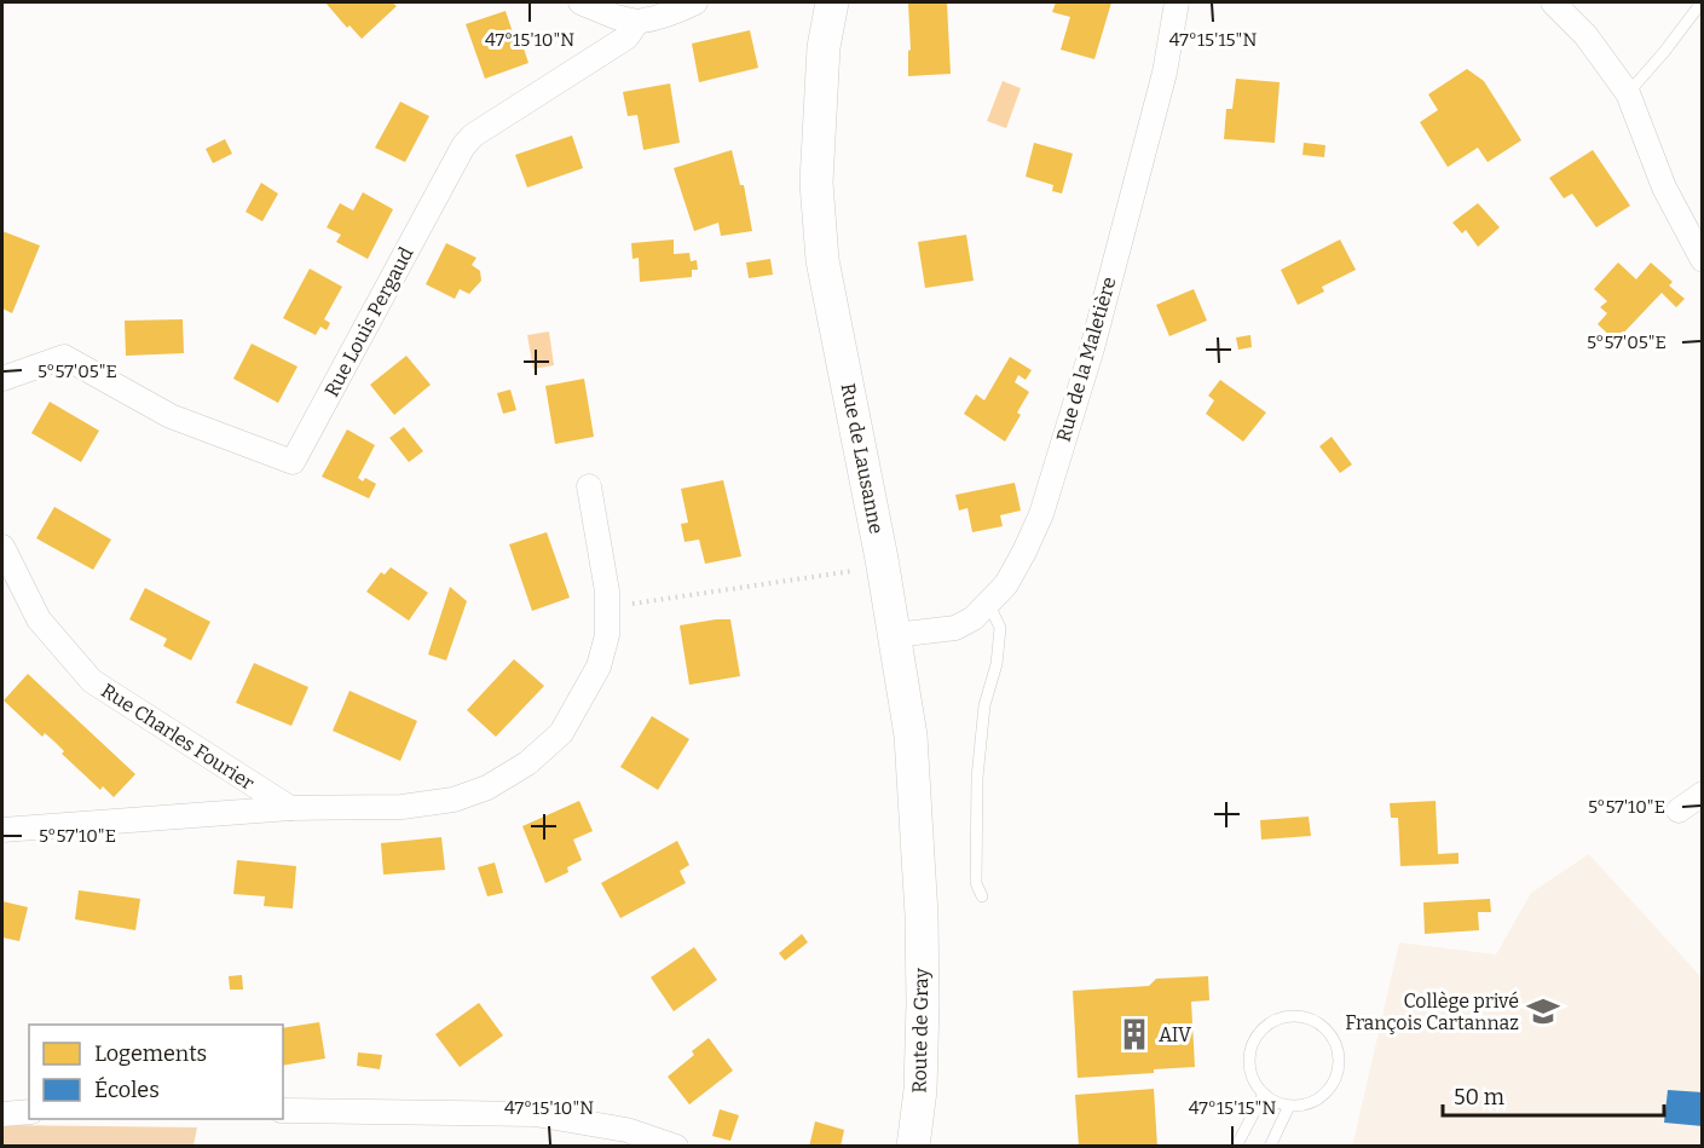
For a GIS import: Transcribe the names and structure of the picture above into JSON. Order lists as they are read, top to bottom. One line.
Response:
{"streets":{"main road":["Rue de Lausanne","Route de Gray"],"street":["Rue Louis Pergaud","Rue de la Maletière","Rue Charles Fourier"]},"crossings":[["Rue de la Maletière","Rue de Lausanne"],["Rue de Lausanne","Route de Gray"]],"places":{"school or university":["Collège privé François Cartannaz"],"building":["AIV"]},"legend":["Logements","Écoles"],"scale_bar":"50 m","coordinates":["47°15'10\"N","47°15'15\"N","5°57'05\"E","5°57'10\"E"]}
